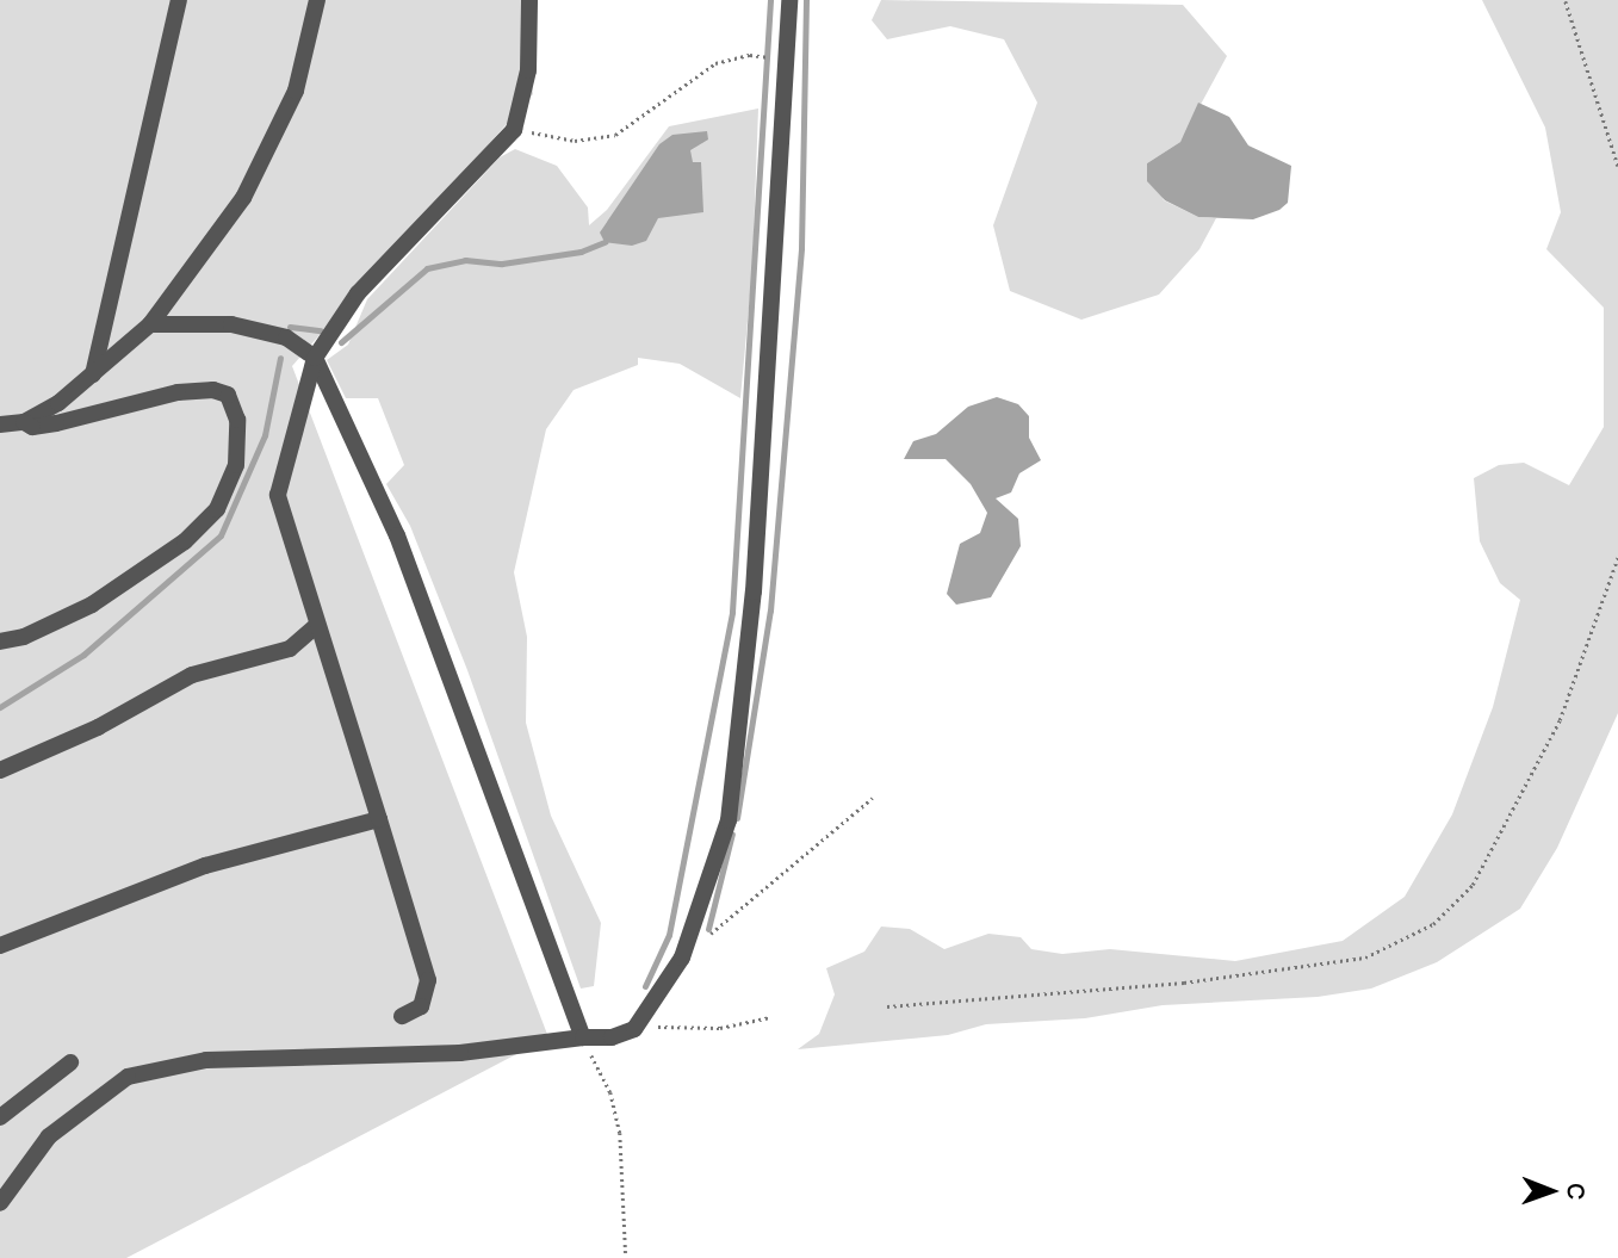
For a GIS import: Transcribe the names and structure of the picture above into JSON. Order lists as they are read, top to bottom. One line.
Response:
{"north":"right"}
